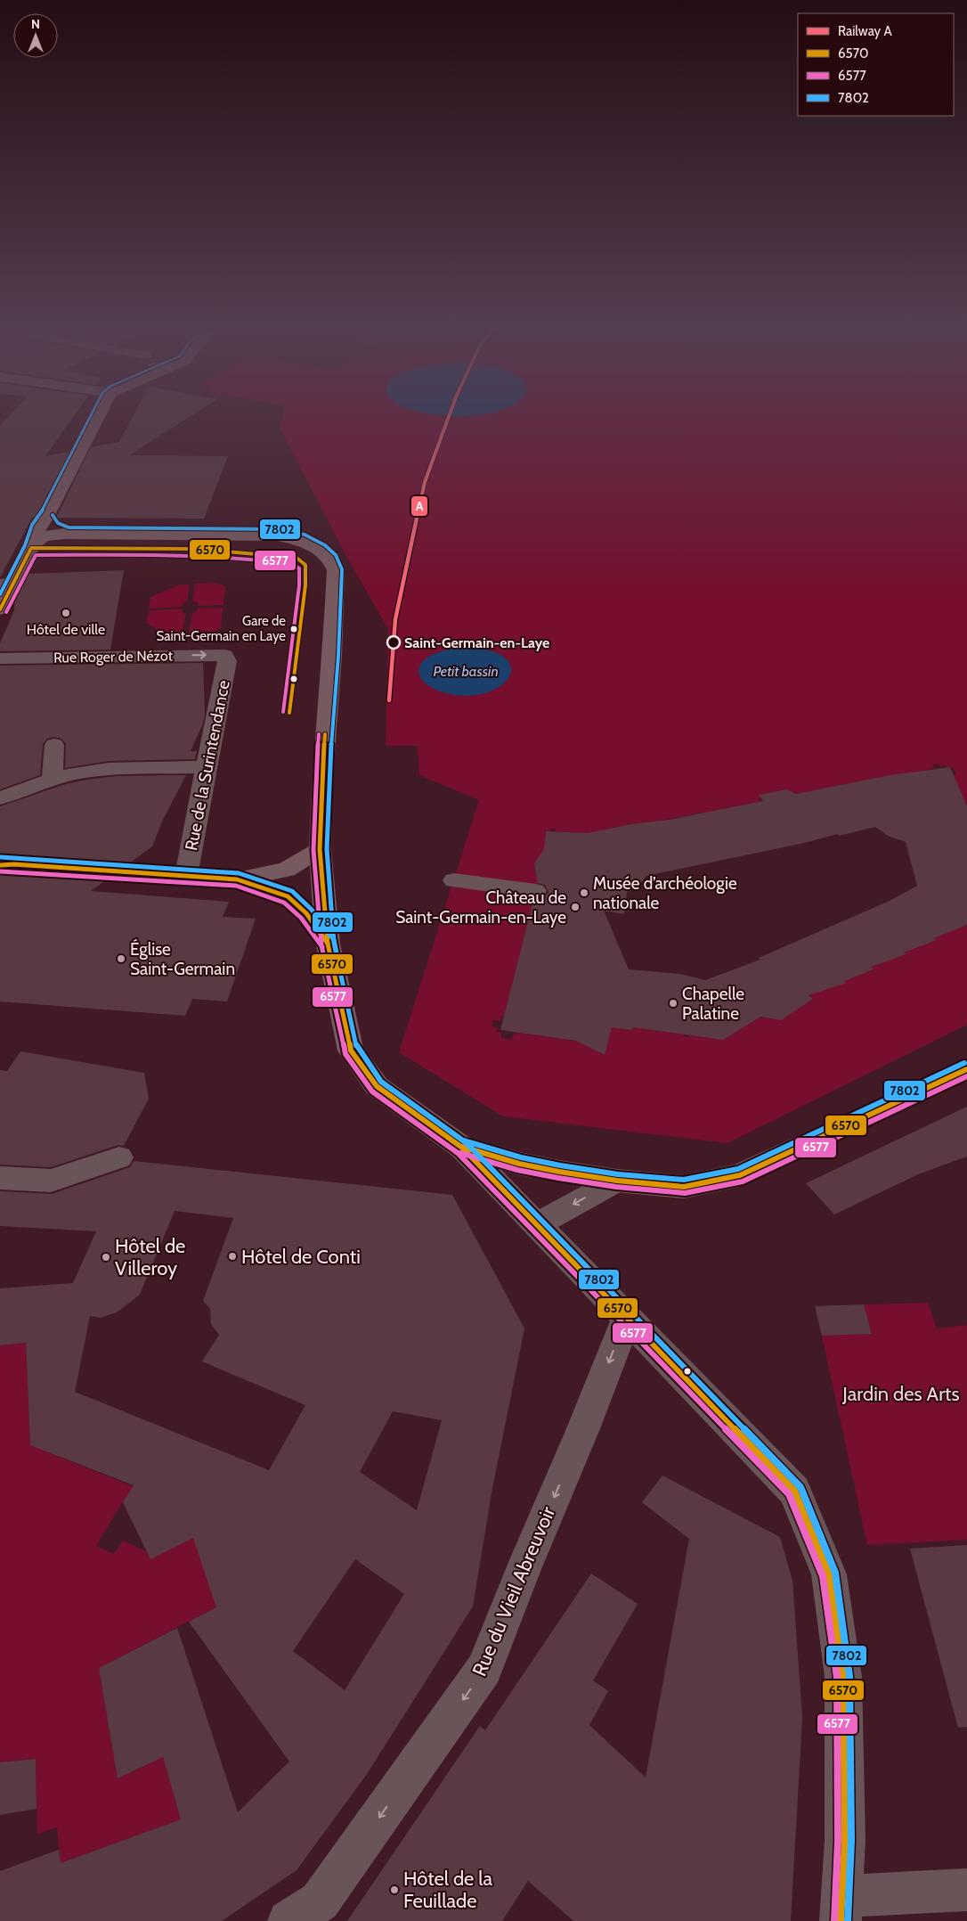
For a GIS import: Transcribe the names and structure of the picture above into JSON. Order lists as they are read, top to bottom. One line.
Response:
{"streets":{"street":["Rue Roger de Nézot","Rue de la Surintendance","Rue du Vieil Abreuvoir"]},"crossings":[["Rue Roger de Nézot","Rue de la Surintendance"]],"one_way":["Rue du Vieil Abreuvoir"],"water":["Petit bassin"],"parks":["Jardin des Arts"],"places":["Hôtel de ville","Gare de Saint-Germain en Laye","Saint-Germain-en-Laye","Musée d’archéologie nationale","Château de Saint-Germain-en-Laye","Église Saint-Germain","Chapelle Palatine","Hôtel de Conti","Hôtel de Villeroy","Hôtel de la Feuillade"],"lines":["rail line A","transit line 7802","transit line 6570","transit line 6577"],"legend":["Railway A","6570","6577","7802"],"north":"top"}
